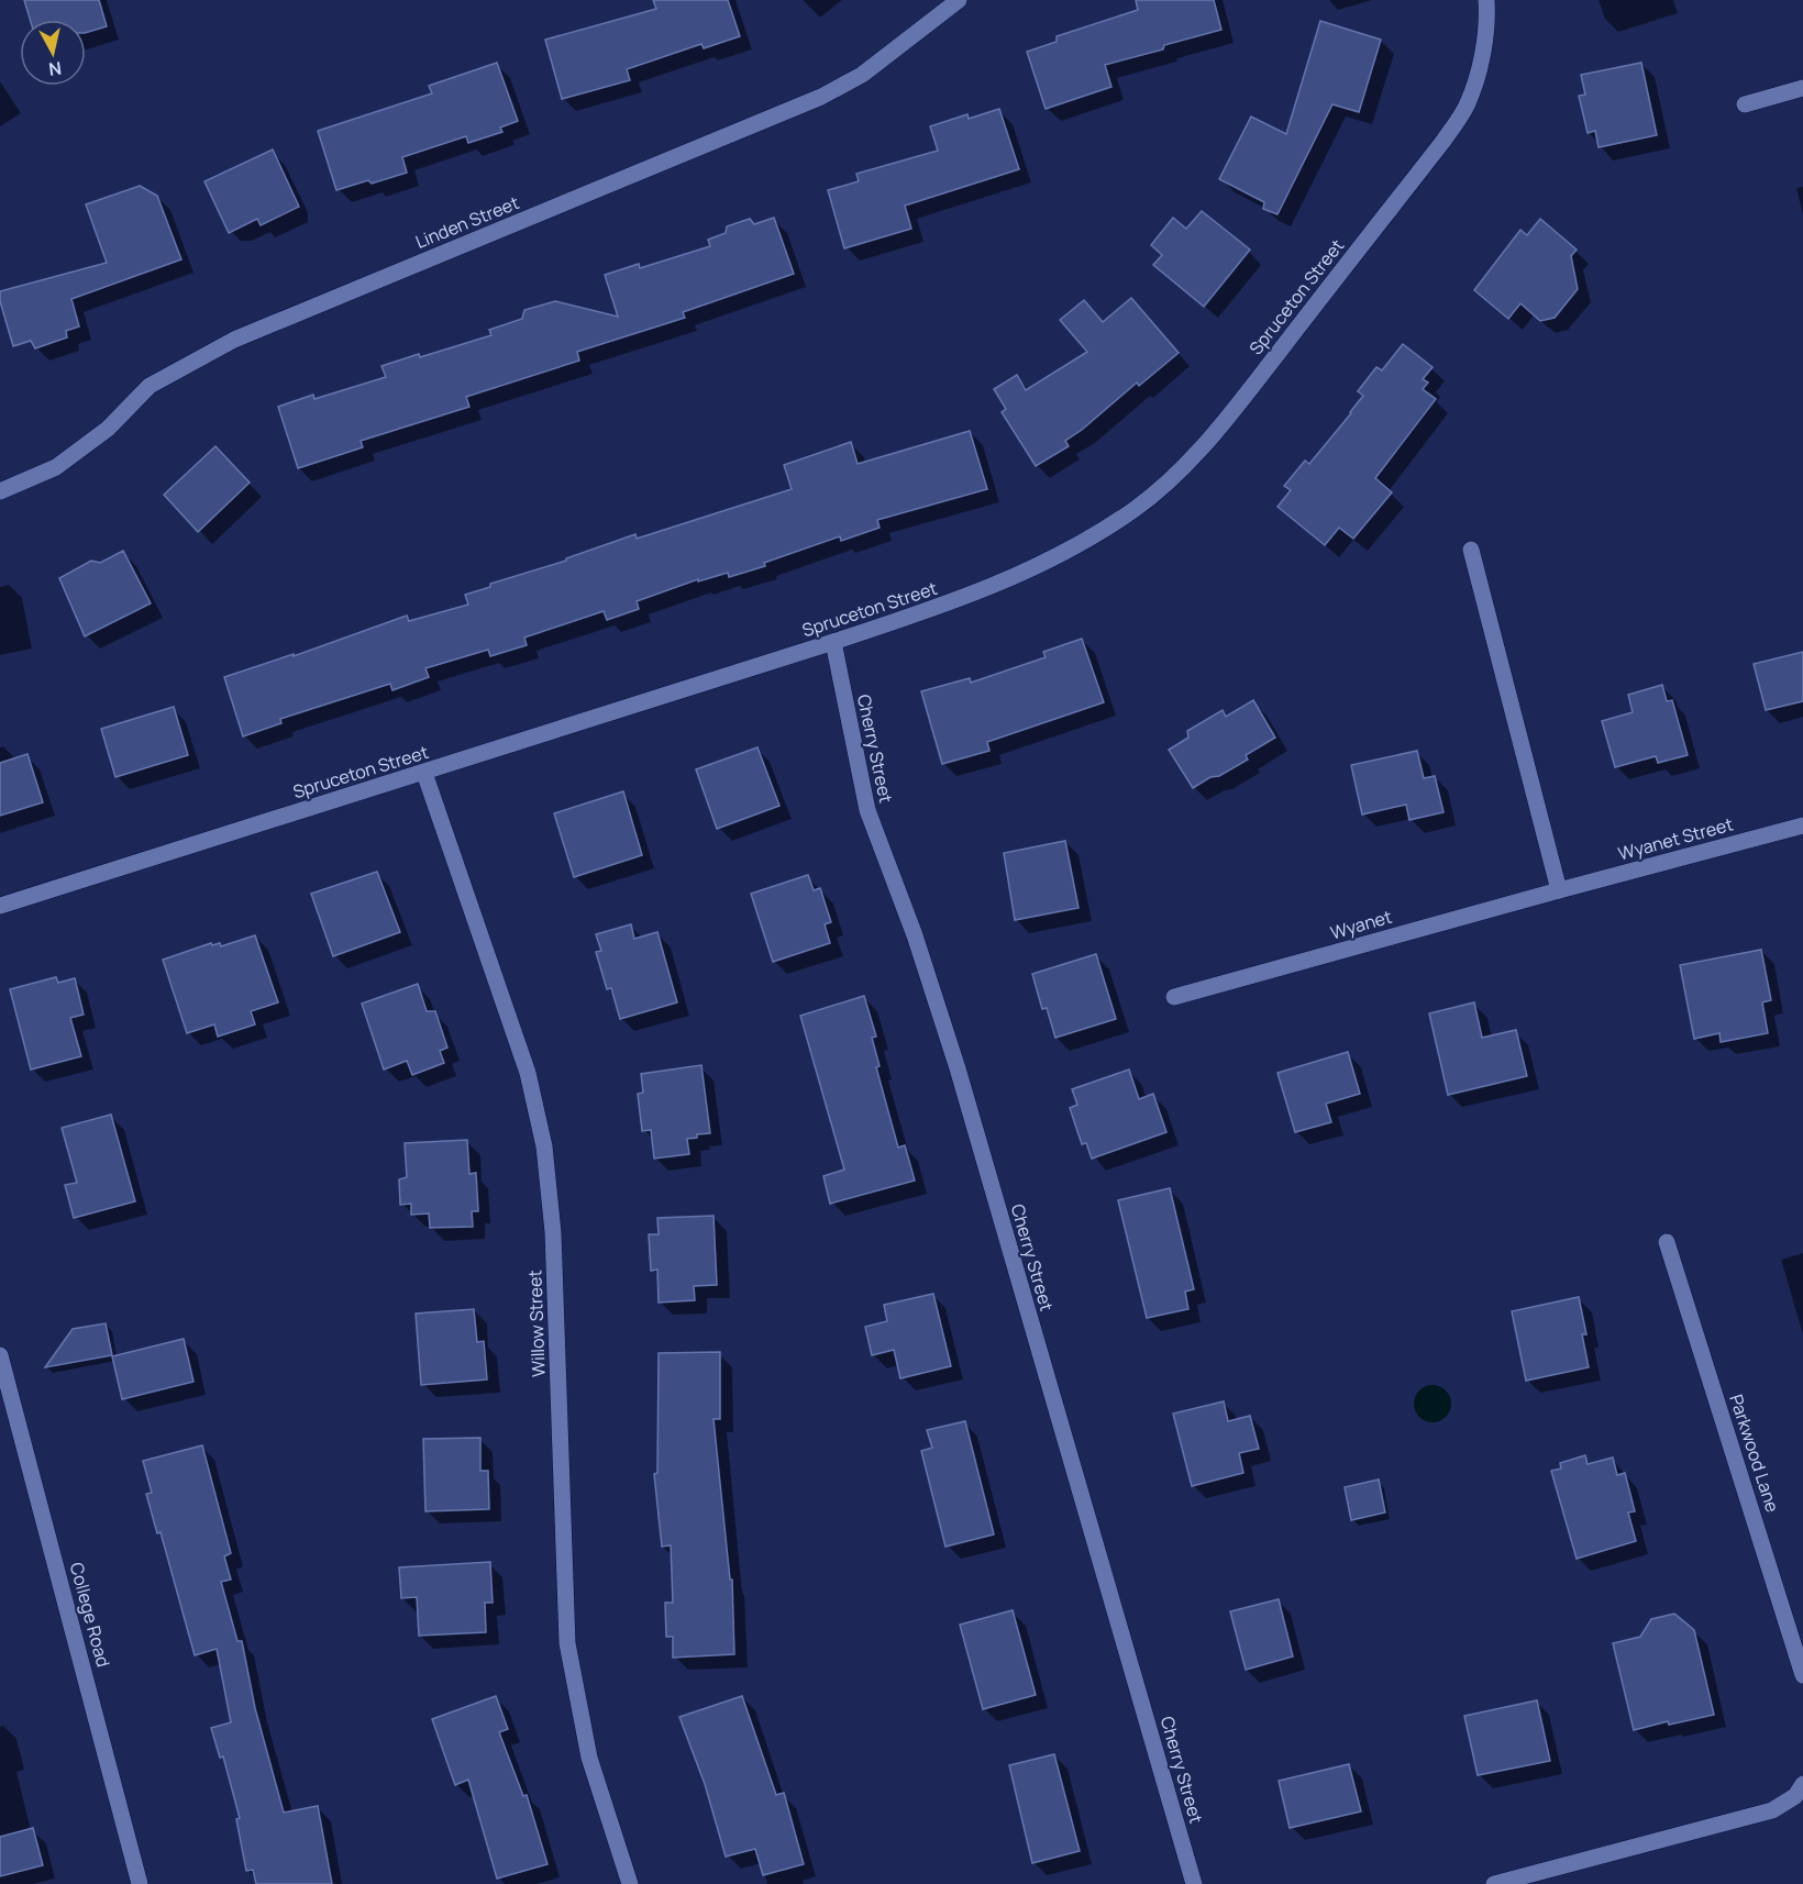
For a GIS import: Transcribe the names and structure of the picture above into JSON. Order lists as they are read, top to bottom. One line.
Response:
{"streets":{"street":["Linden Street","Spruceton Street","Cherry Street","Wyanet Street","Wyanet","Willow Street","Parkwood Lane","College Road"]},"crossings":[["Spruceton Street","Cherry Street"],["Spruceton Street","Willow Street"],["Wyanet Street","Wyanet"]],"north":"bottom"}
